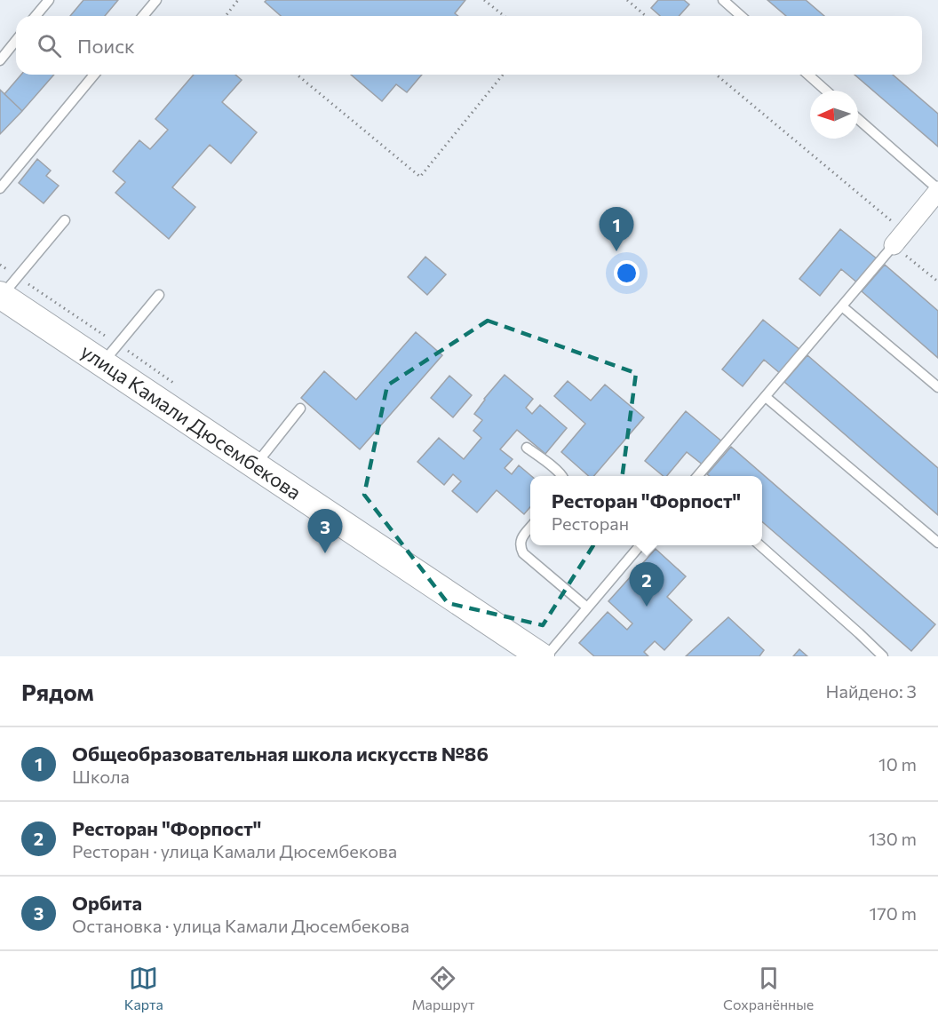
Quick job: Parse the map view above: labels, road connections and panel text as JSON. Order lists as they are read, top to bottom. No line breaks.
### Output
{"streets":{"main road":["улица Камали Дюсембекова"]},"north":"left","page":{"search":"Поиск","pins":["1","3","2"],"popup":["Ресторан \"Форпост\"","Ресторан"],"heading":["Рядом","Найдено: 3"],"list":[{"mark":"1","name":"Общеобразовательная школа искусств №86","note":"Школа","value":"10 m"},{"mark":"2","name":"Ресторан \"Форпост\"","note":"Ресторан · улица Камали Дюсембекова","value":"130 m"},{"mark":"3","name":"Орбита","note":"Остановка · улица Камали Дюсембекова","value":"170 m"}],"nav":["Карта","Маршрут","Сохранённые"]}}
